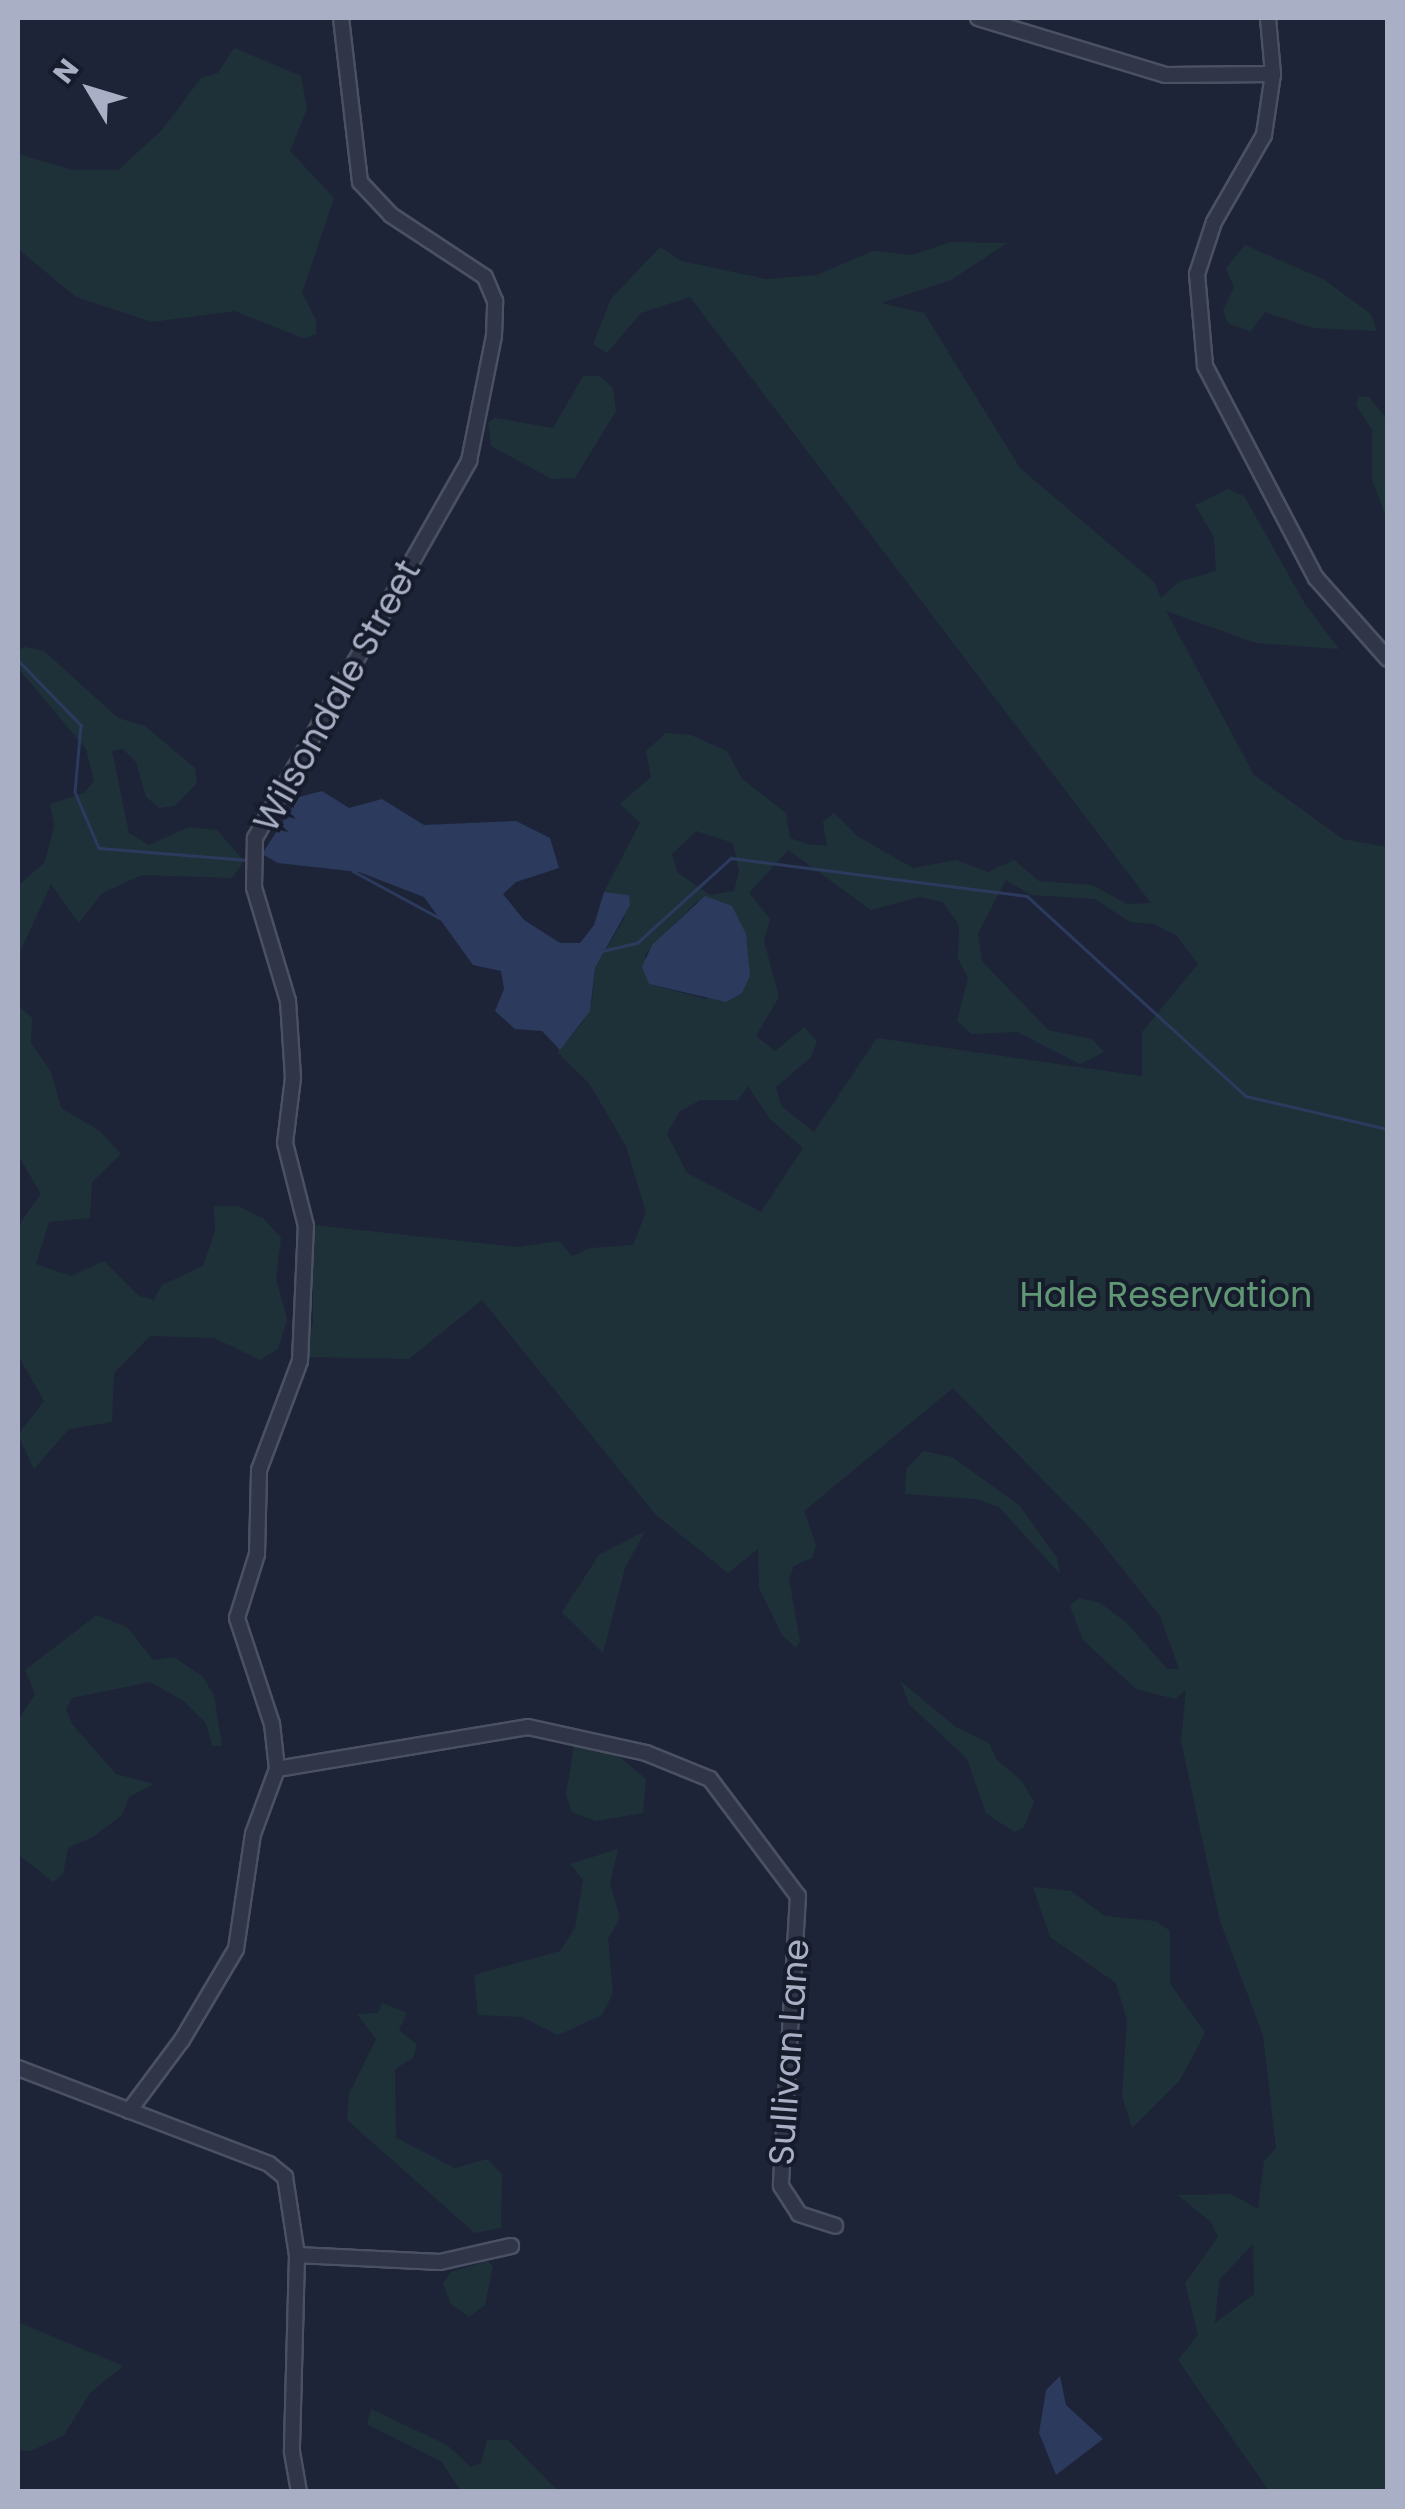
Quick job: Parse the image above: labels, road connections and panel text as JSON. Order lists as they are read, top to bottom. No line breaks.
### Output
{"streets":{"street":["Wilsondale Street","Sullivan Lane"]},"crossings":[["Wilsondale Street","Sullivan Lane"]],"parks":["Hale Reservation"],"north":"top left"}
